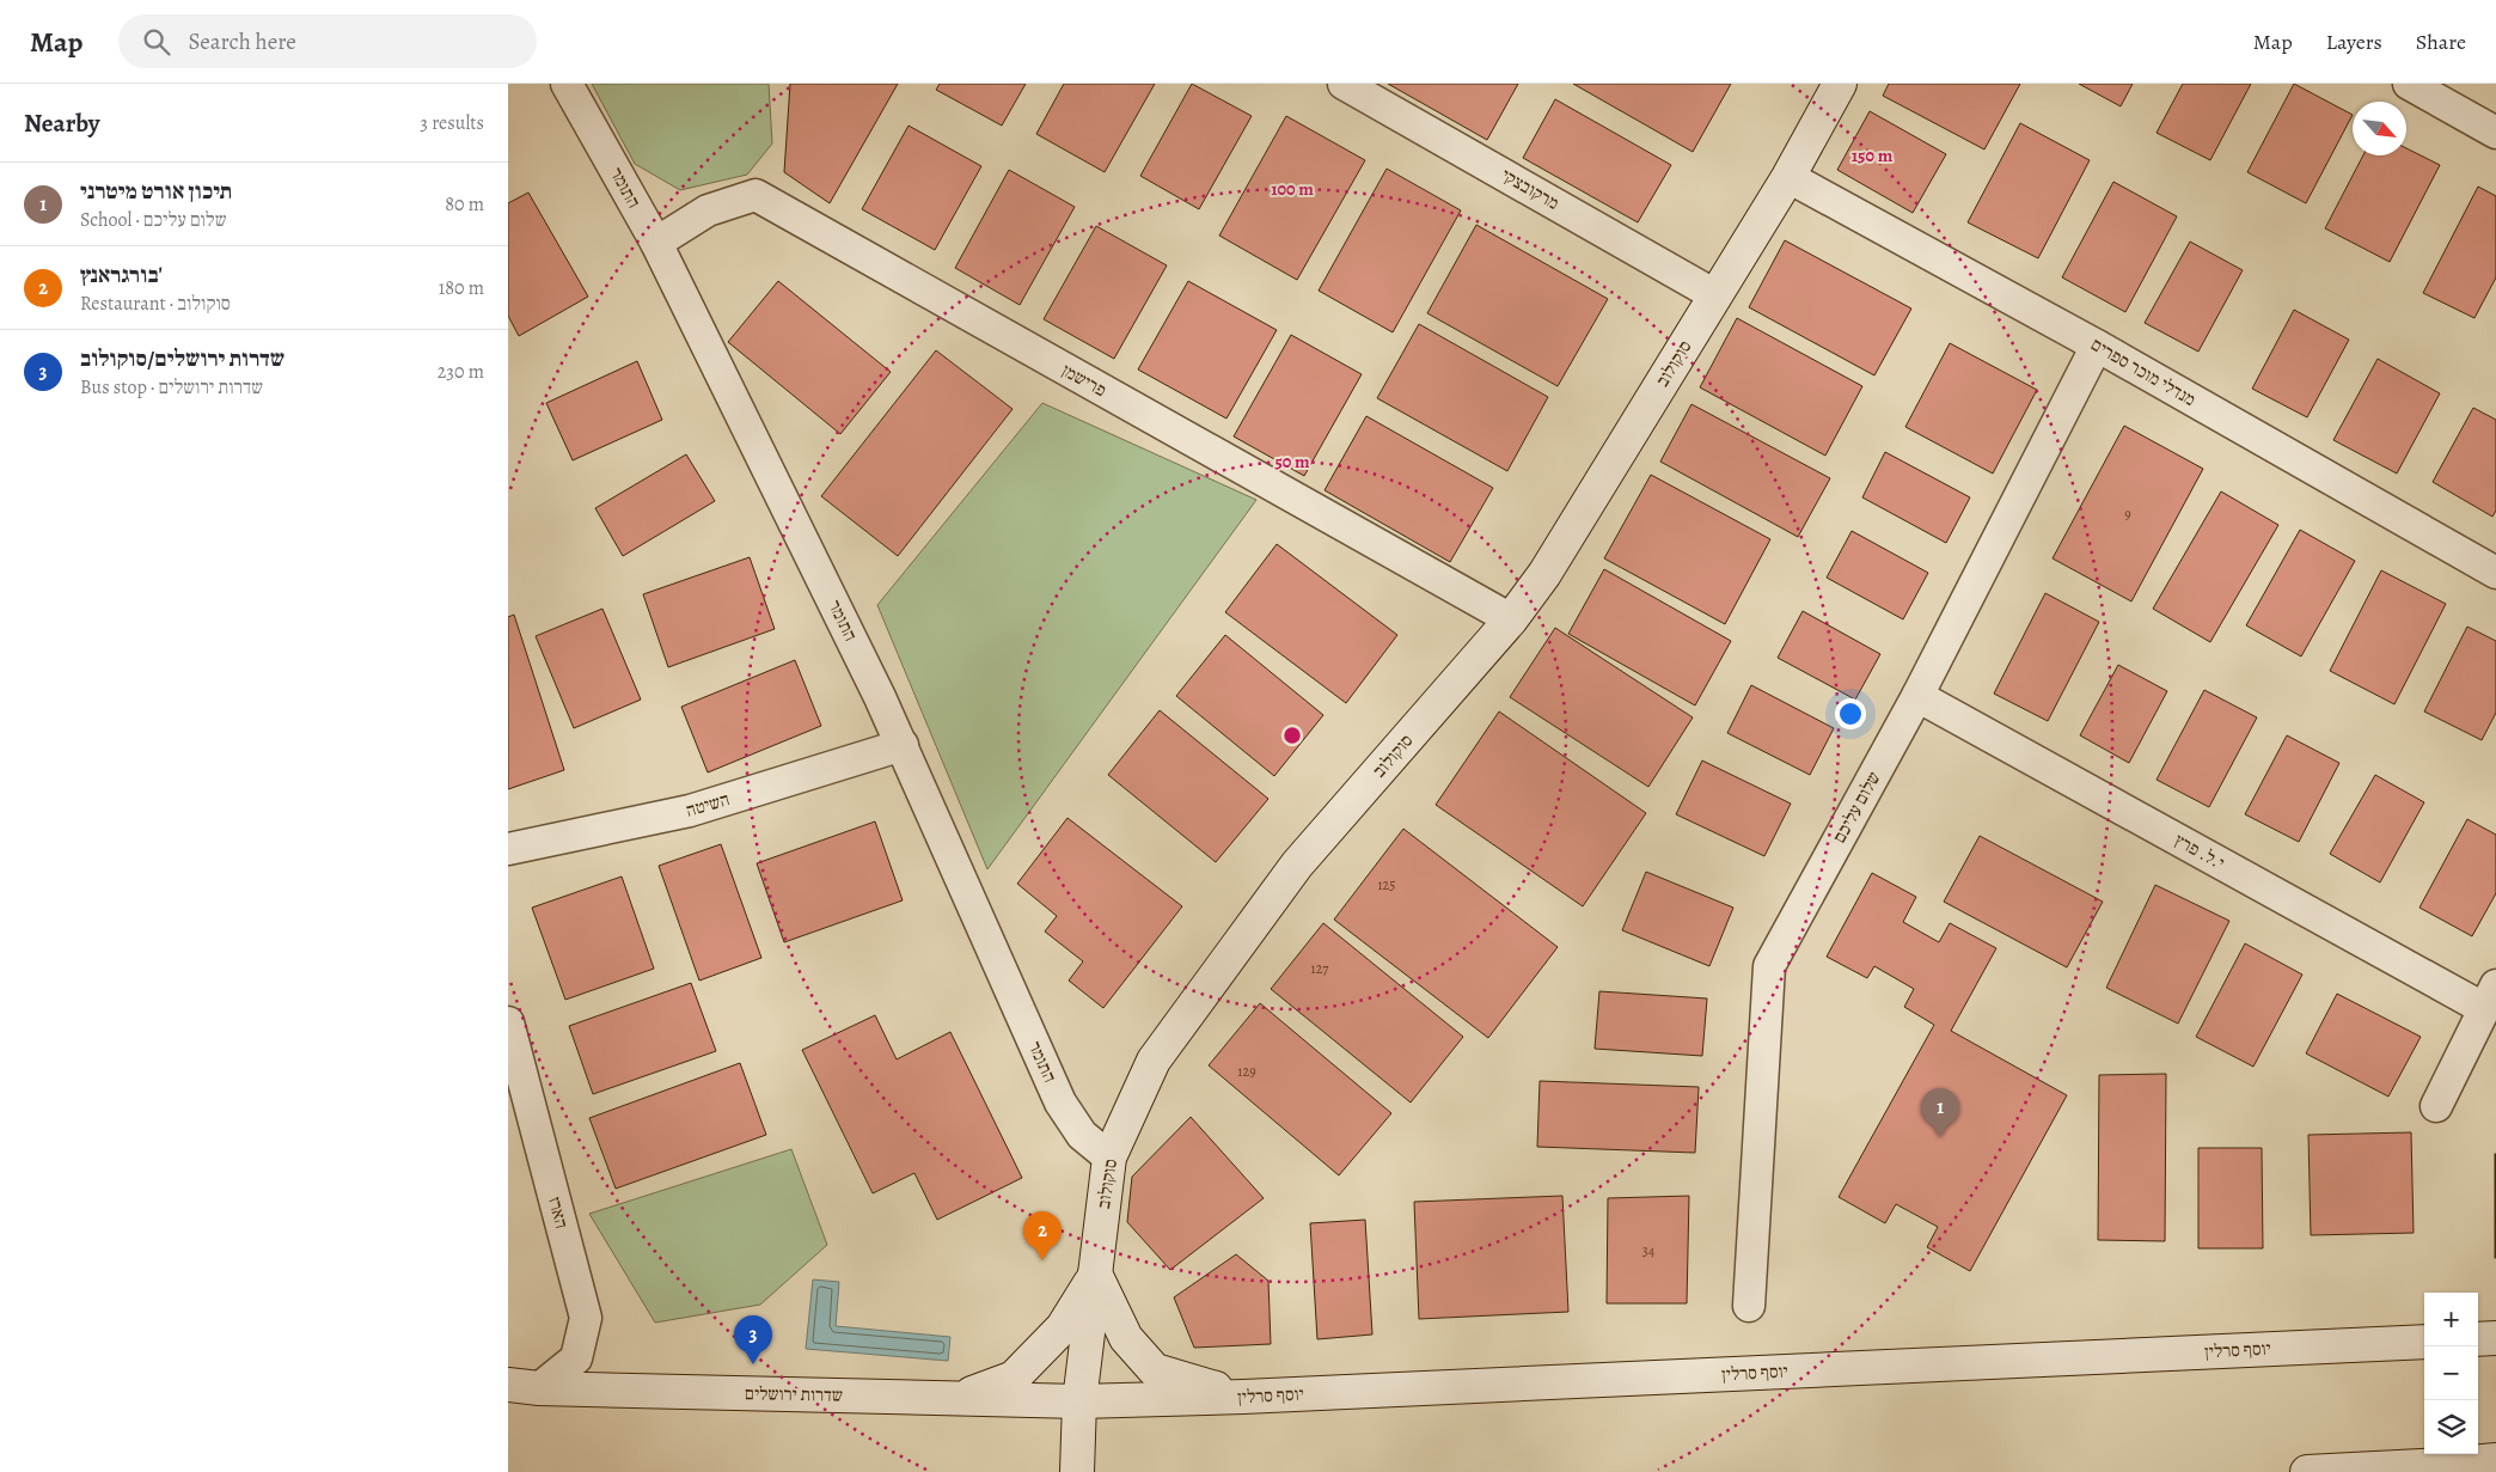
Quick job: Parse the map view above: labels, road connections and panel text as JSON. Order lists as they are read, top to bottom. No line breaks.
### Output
{"streets":{"main road":["סוקולוב","יוסף סרלין","שדרות ירושלים"],"street":["התומר","מרקובצקי","מנדלי מוכר ספרים","פרישמן","השיטה","שלום עליכם","י.ל. פרץ","הארז"]},"crossings":[["התומר","סוקולוב"],["התומר","פרישמן"],["התומר","השיטה"],["מרקובצקי","סוקולוב"],["סוקולוב","מנדלי מוכר ספרים"],["סוקולוב","פרישמן"],["סוקולוב","יוסף סרלין"],["סוקולוב","שדרות ירושלים"],["מנדלי מוכר ספרים","שלום עליכם"],["שלום עליכם","י.ל. פרץ"],["הארז","שדרות ירושלים"],["יוסף סרלין","שדרות ירושלים"]],"house_numbers":["9","125","127","129","34"],"north":"bottom right","page":{"header":"Map","search":"Search here","nav":["Map","Layers","Share"],"heading":["Nearby","3 results"],"list":[{"mark":"1","name":"תיכון אורט מיטרני","note":"School · שלום עליכם","value":"80 m"},{"mark":"2","name":"בורגראנץ'","note":"Restaurant · סוקולוב","value":"180 m"},{"mark":"3","name":"שדרות ירושלים/סוקולוב","note":"Bus stop · שדרות ירושלים","value":"230 m"}],"pins":["1","2","3"],"map_buttons":["+","−"]},"rings":["150 m","100 m","50 m"]}
